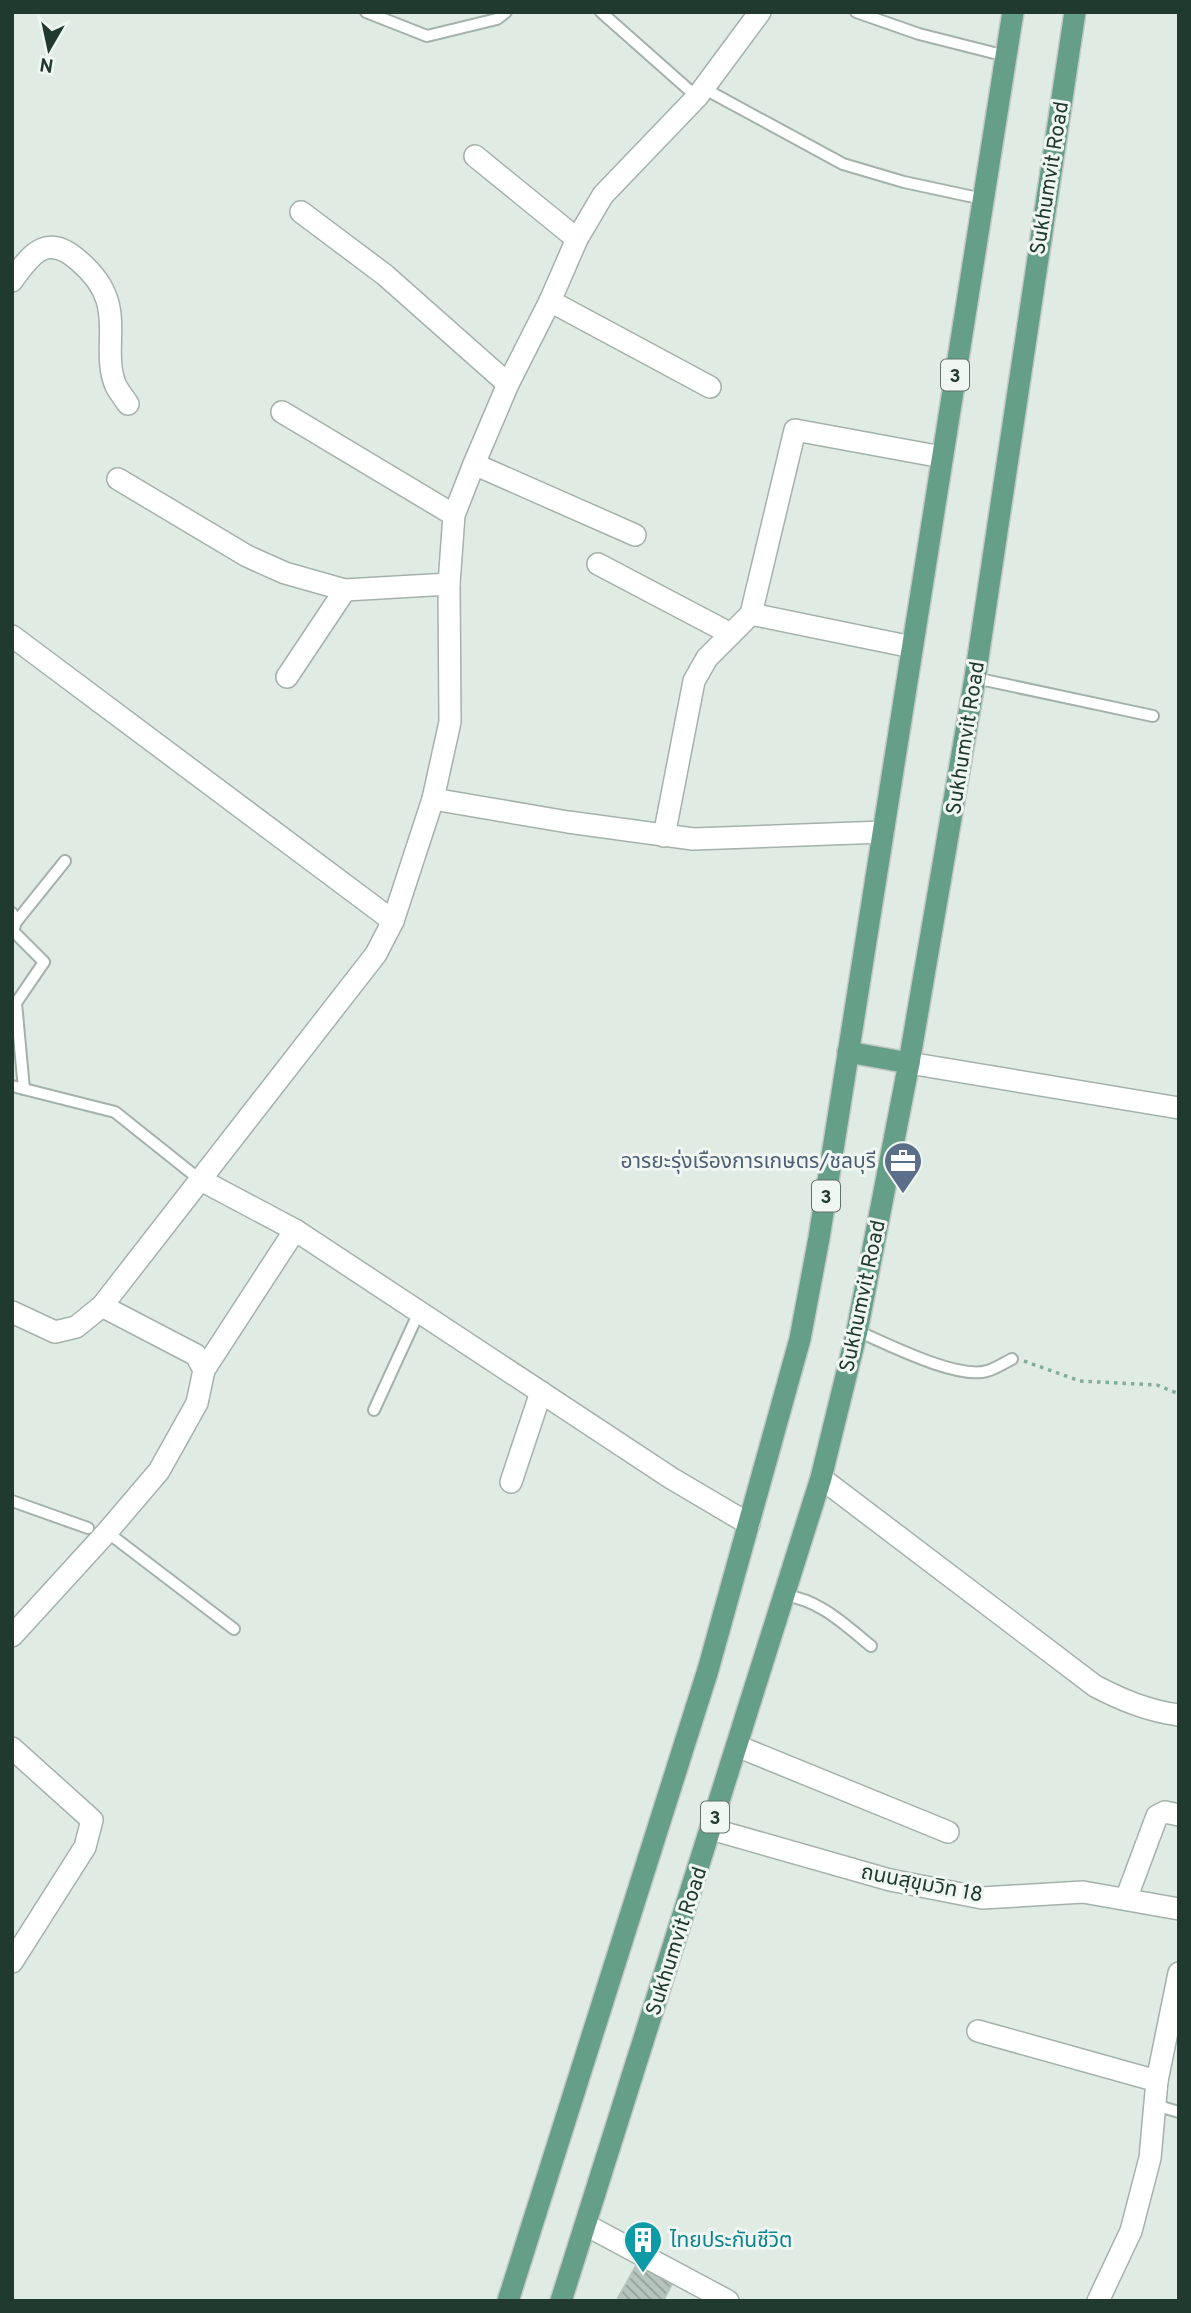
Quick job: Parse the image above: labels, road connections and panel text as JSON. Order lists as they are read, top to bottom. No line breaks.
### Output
{"streets":{"main road":["Sukhumvit Road","3"],"street":["ถนนสุขุมวิท 18"]},"crossings":[["Sukhumvit Road","ถนนสุขุมวิท 18"]],"places":{"office":["อารยะรุ่งเรืองการเกษตร/ชลบุรี"],"building":["ไทยประกันชีวิต"]},"north":"bottom"}
